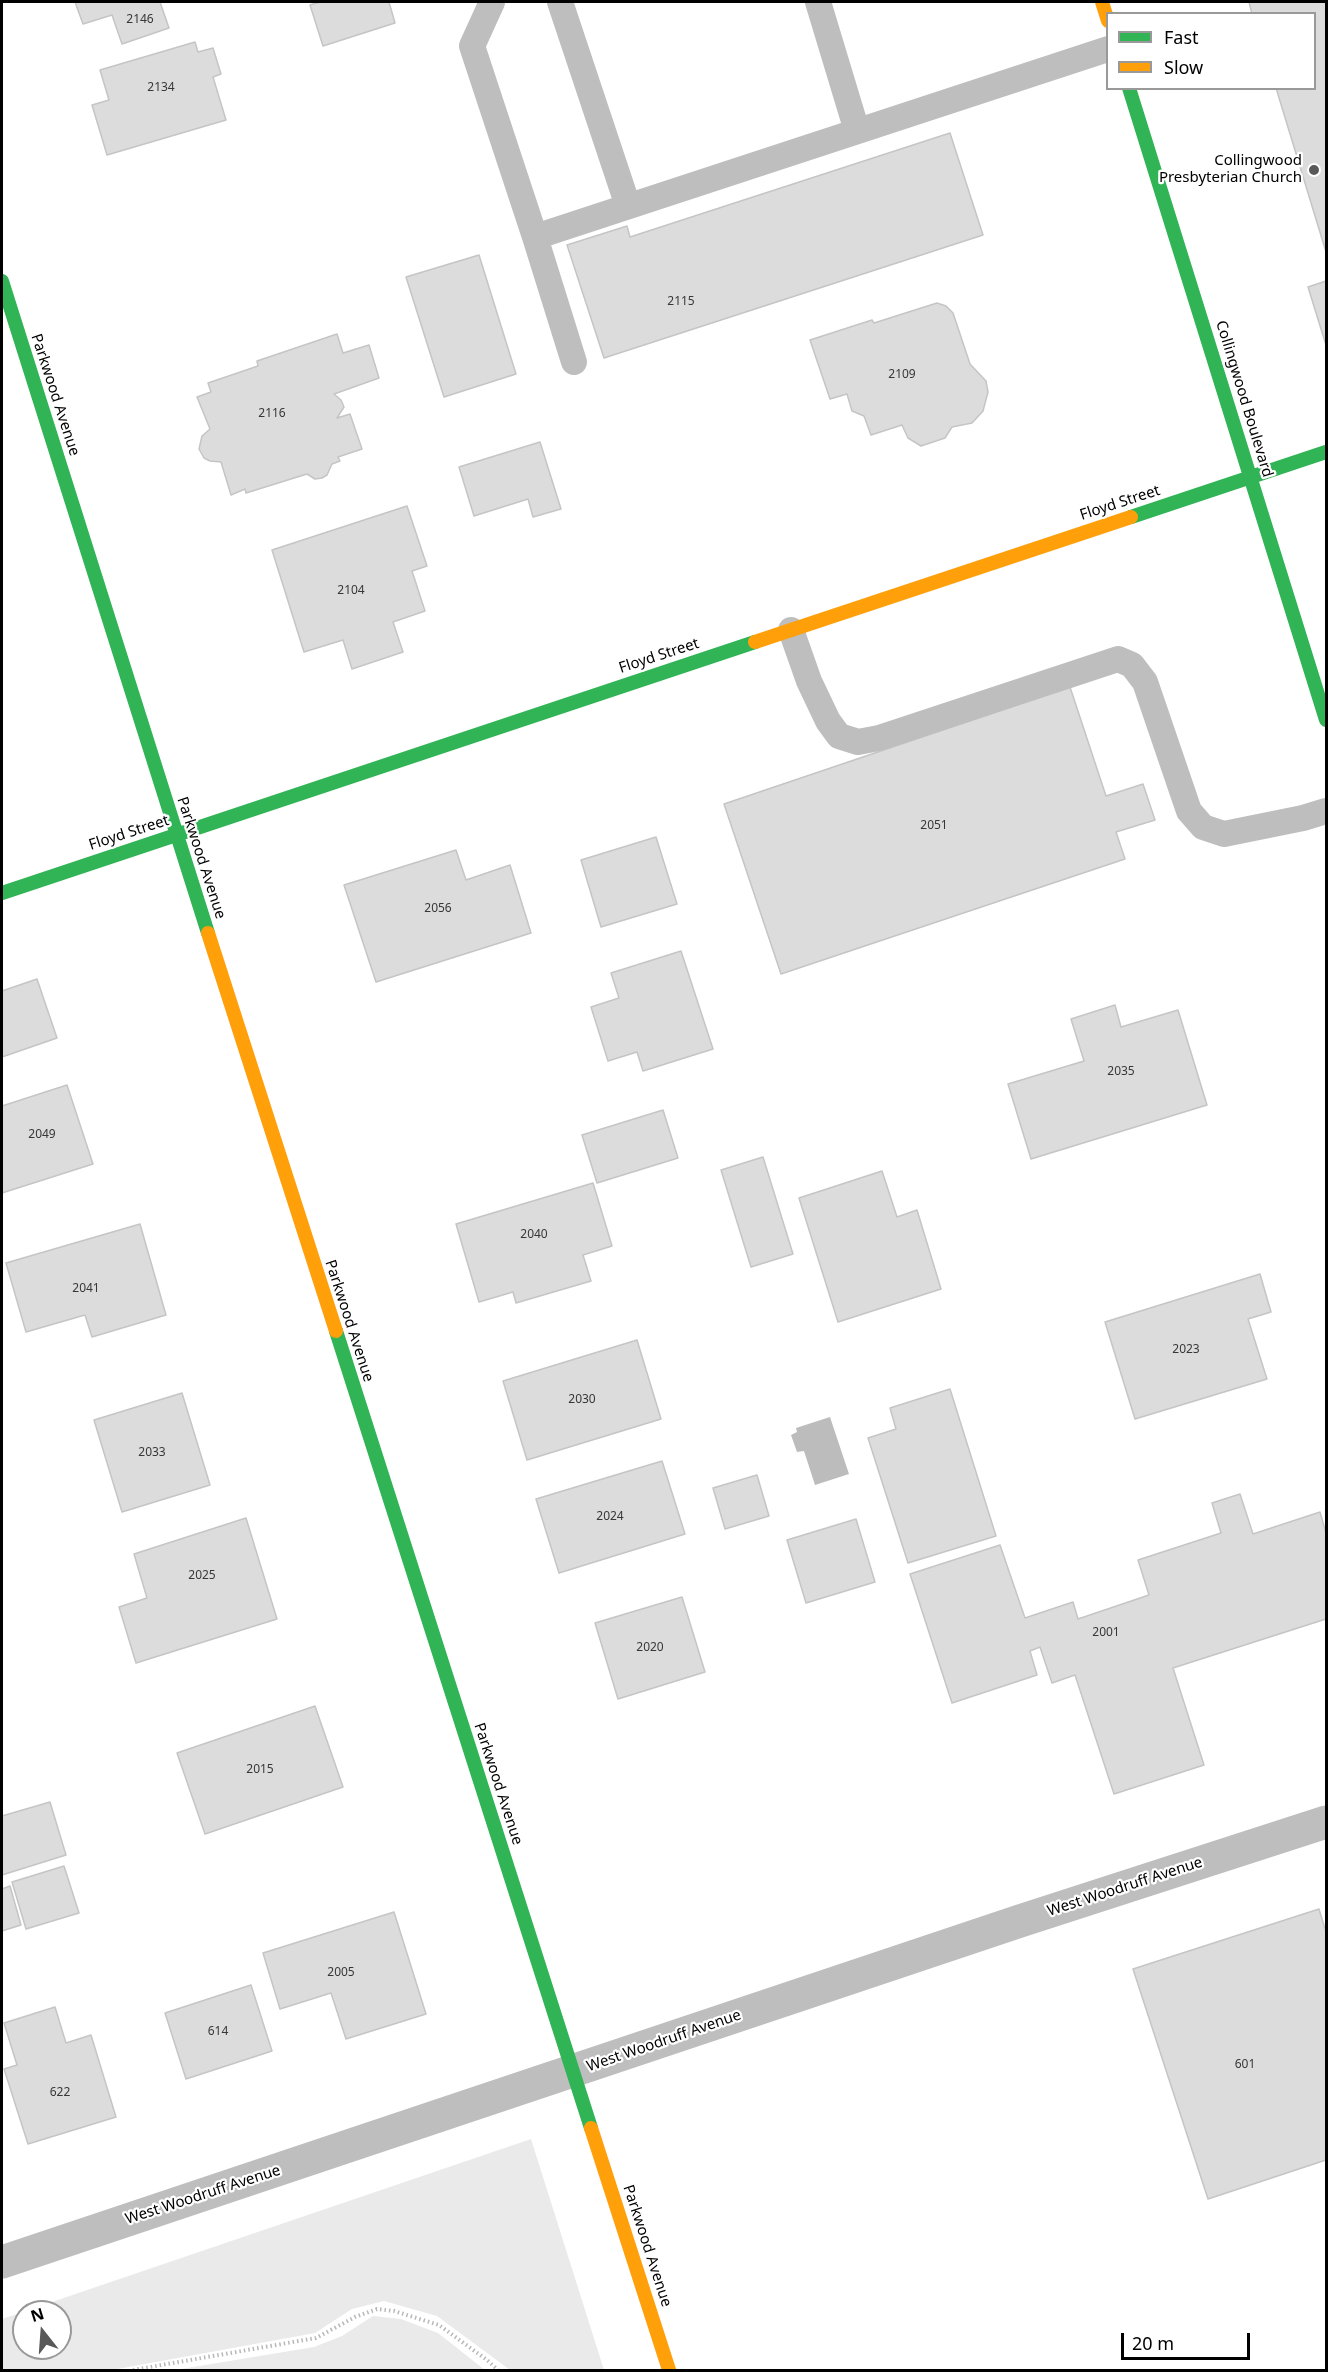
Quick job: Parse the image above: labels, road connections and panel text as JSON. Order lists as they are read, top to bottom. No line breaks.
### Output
{"streets":{"street":["Parkwood Avenue","Collingwood Boulevard","Floyd Street","West Woodruff Avenue"]},"crossings":[["Parkwood Avenue","Floyd Street"],["Parkwood Avenue","West Woodruff Avenue"],["Collingwood Boulevard","Floyd Street"]],"places":["Collingwood Presbyterian Church"],"house_numbers":["2146","2134","2115","2109","2116","2104","2051","2056","2035","2049","2040","2041","2023","2030","2033","2024","2025","2001","2020","2015","2005","614","601","622"],"legend":["Fast","Slow"],"scale_bar":"20 m","north":"top"}
